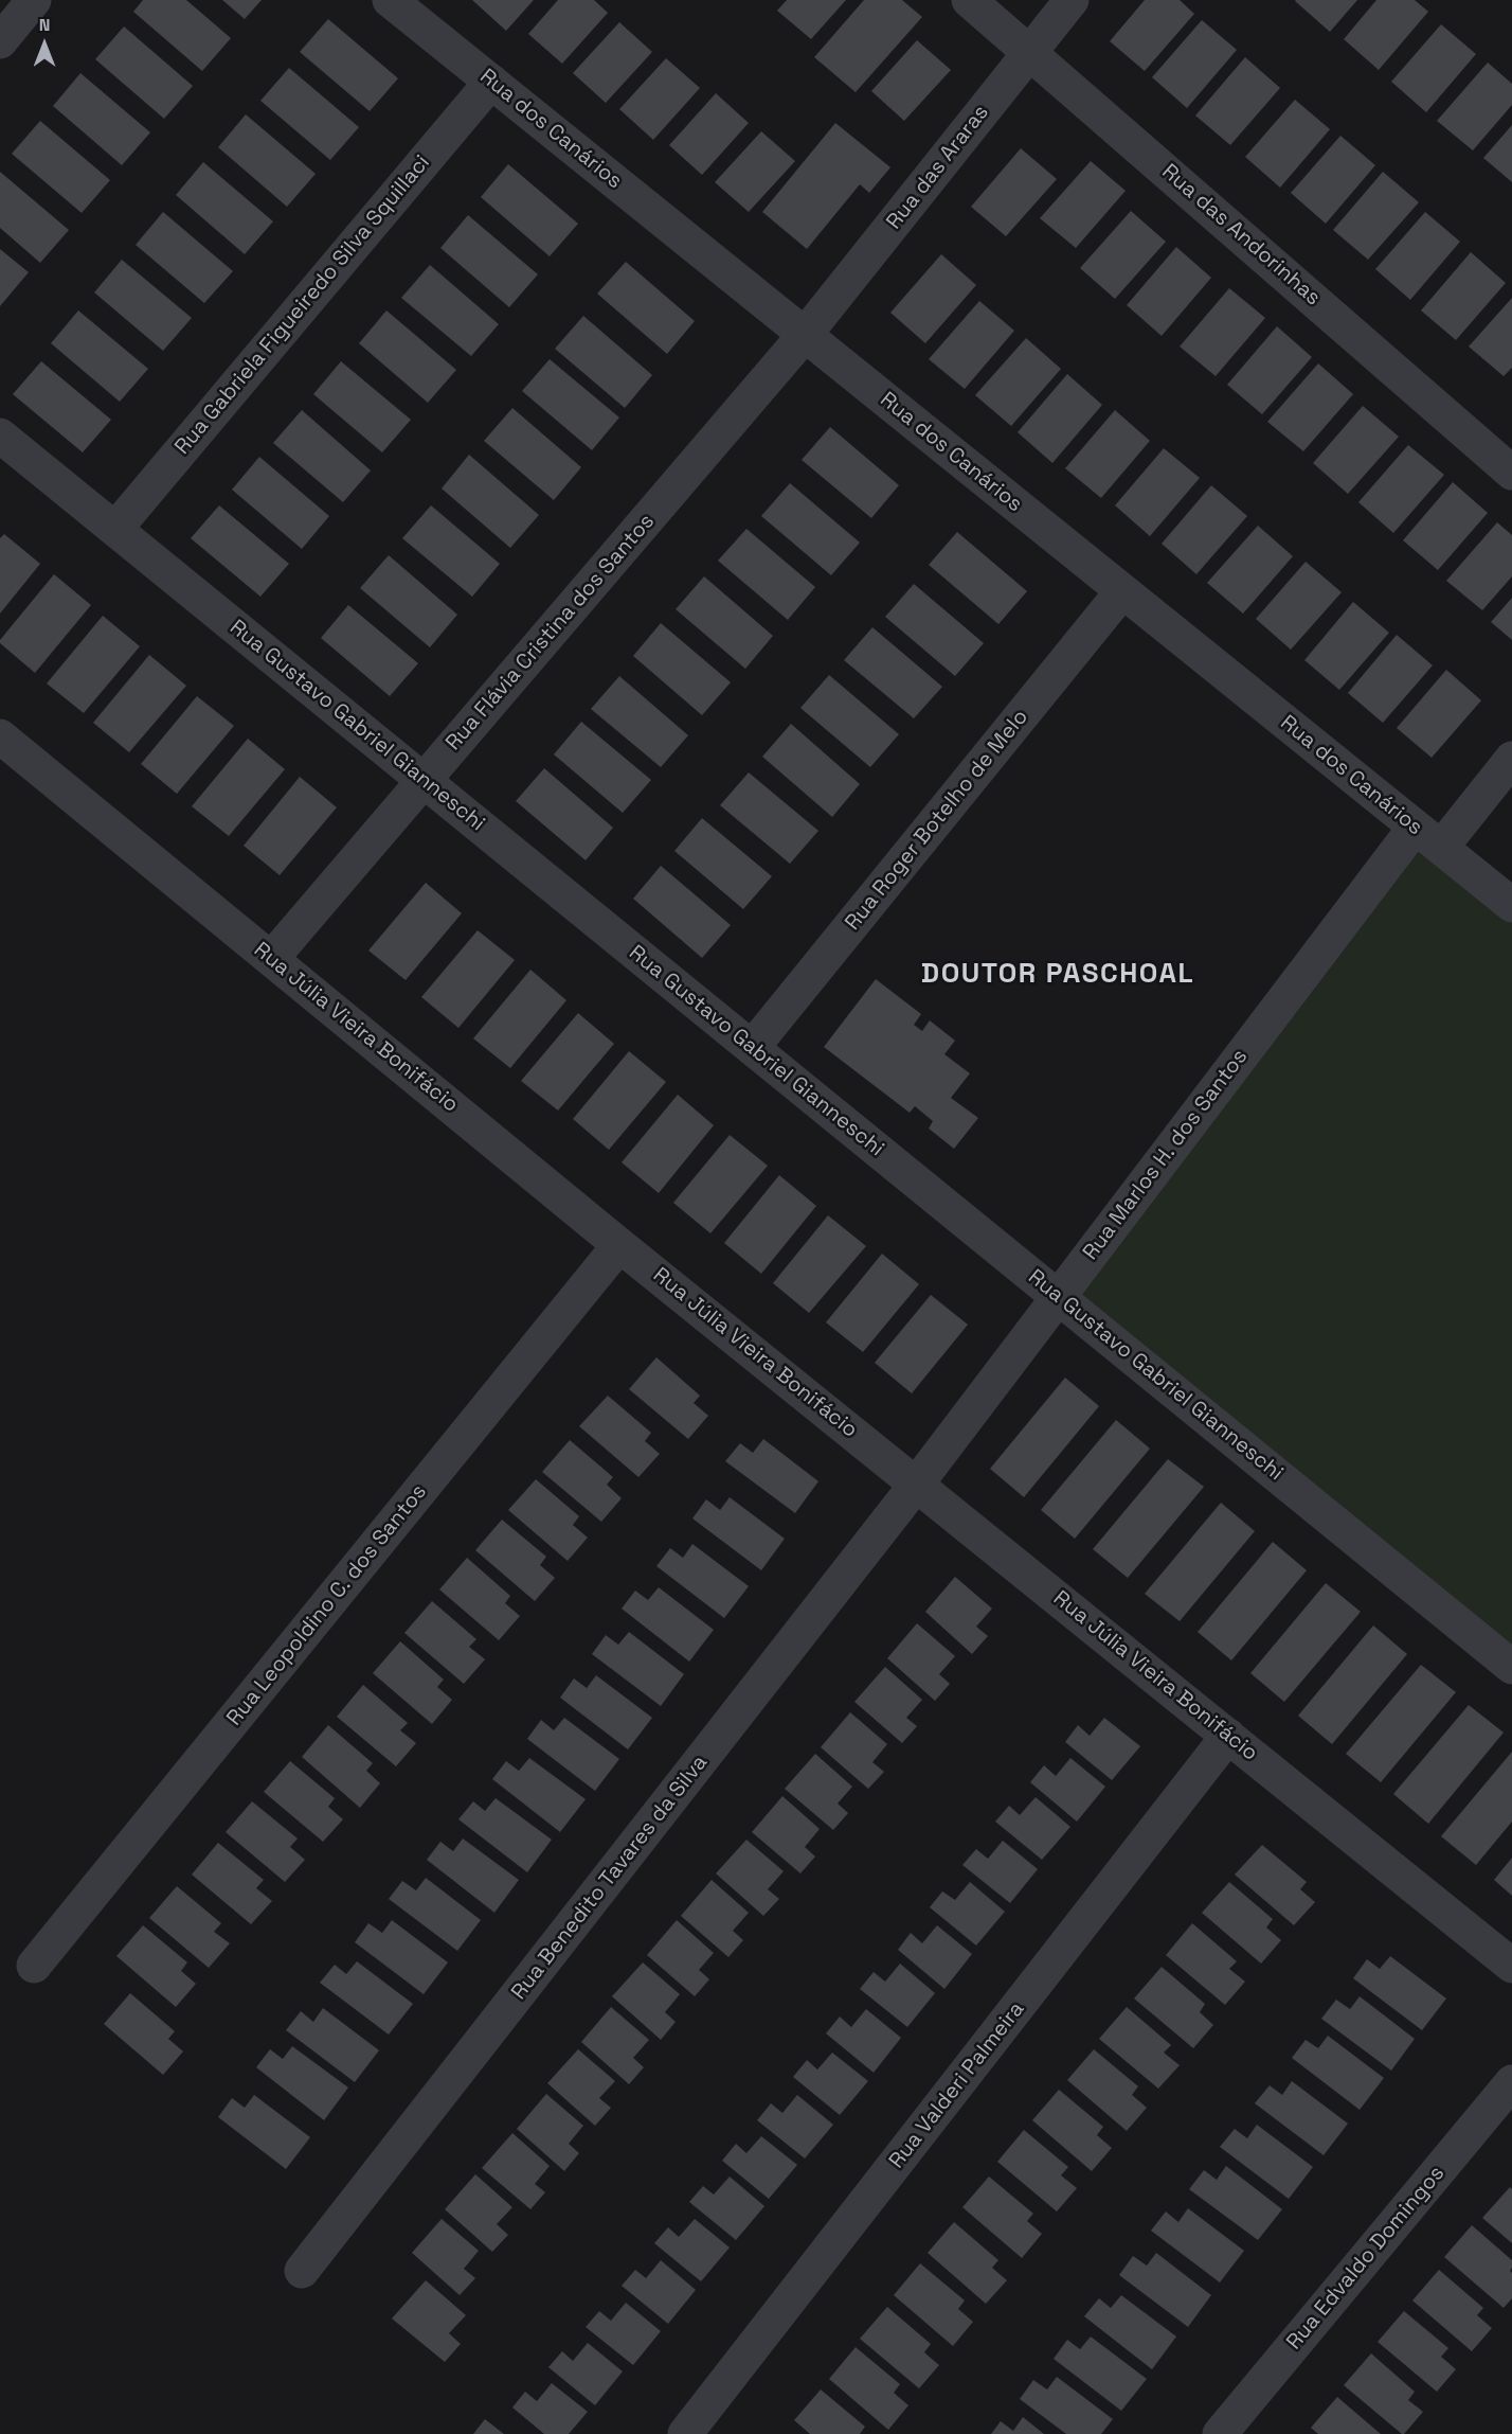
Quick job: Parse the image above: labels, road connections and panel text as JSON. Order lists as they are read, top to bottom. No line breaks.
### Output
{"streets":{"street":["Rua dos Canários","Rua das Araras","Rua das Andorinhas","Rua Gabriela Figueiredo Silva Squillaci","Rua Flávia Cristina dos Santos","Rua Gustavo Gabriel Gianneschi","Rua Roger Botelho de Melo","Rua Júlia Vieira Bonifácio","Rua Marlos H. dos Santos","Rua Leopoldino C. dos Santos","Rua Benedito Tavares da Silva","Rua Valderi Palmeira","Rua Edvaldo Domingos"]},"crossings":[["Rua dos Canários","Rua das Araras"],["Rua dos Canários","Rua Gabriela Figueiredo Silva Squillaci"],["Rua dos Canários","Rua Flávia Cristina dos Santos"],["Rua dos Canários","Rua Roger Botelho de Melo"],["Rua dos Canários","Rua Marlos H. dos Santos"],["Rua das Araras","Rua das Andorinhas"],["Rua das Araras","Rua Flávia Cristina dos Santos"],["Rua Gabriela Figueiredo Silva Squillaci","Rua Gustavo Gabriel Gianneschi"],["Rua Flávia Cristina dos Santos","Rua Gustavo Gabriel Gianneschi"],["Rua Flávia Cristina dos Santos","Rua Júlia Vieira Bonifácio"],["Rua Gustavo Gabriel Gianneschi","Rua Roger Botelho de Melo"],["Rua Gustavo Gabriel Gianneschi","Rua Marlos H. dos Santos"],["Rua Júlia Vieira Bonifácio","Rua Marlos H. dos Santos"],["Rua Júlia Vieira Bonifácio","Rua Leopoldino C. dos Santos"],["Rua Júlia Vieira Bonifácio","Rua Benedito Tavares da Silva"],["Rua Júlia Vieira Bonifácio","Rua Valderi Palmeira"],["Rua Marlos H. dos Santos","Rua Benedito Tavares da Silva"]],"districts":["DOUTOR PASCHOAL"],"north":"top"}
